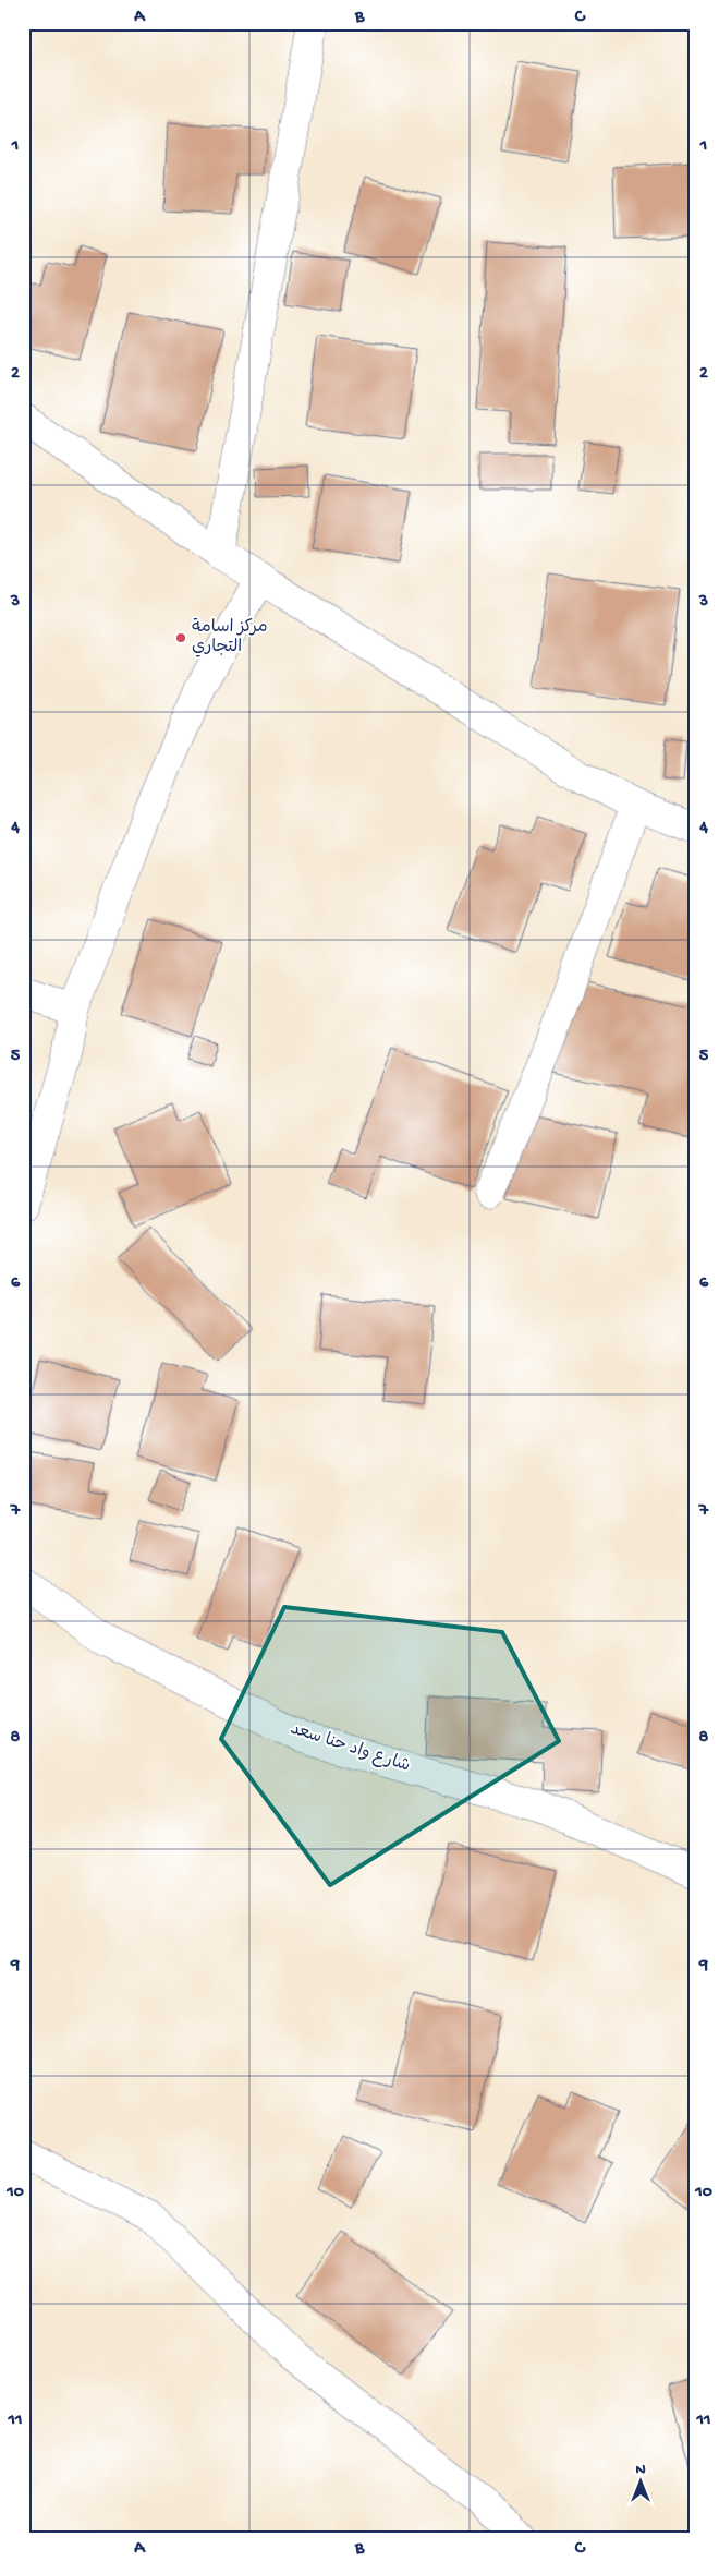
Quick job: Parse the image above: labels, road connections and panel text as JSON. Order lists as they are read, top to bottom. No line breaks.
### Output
{"streets":{"street":["شارع واد حنا سعد"]},"places":["مركز اسامة التجاري"],"north":"top","grid":{"columns":["A","B","C"],"rows":["1","2","3","4","5","6","7","8","9","10","11"]}}
